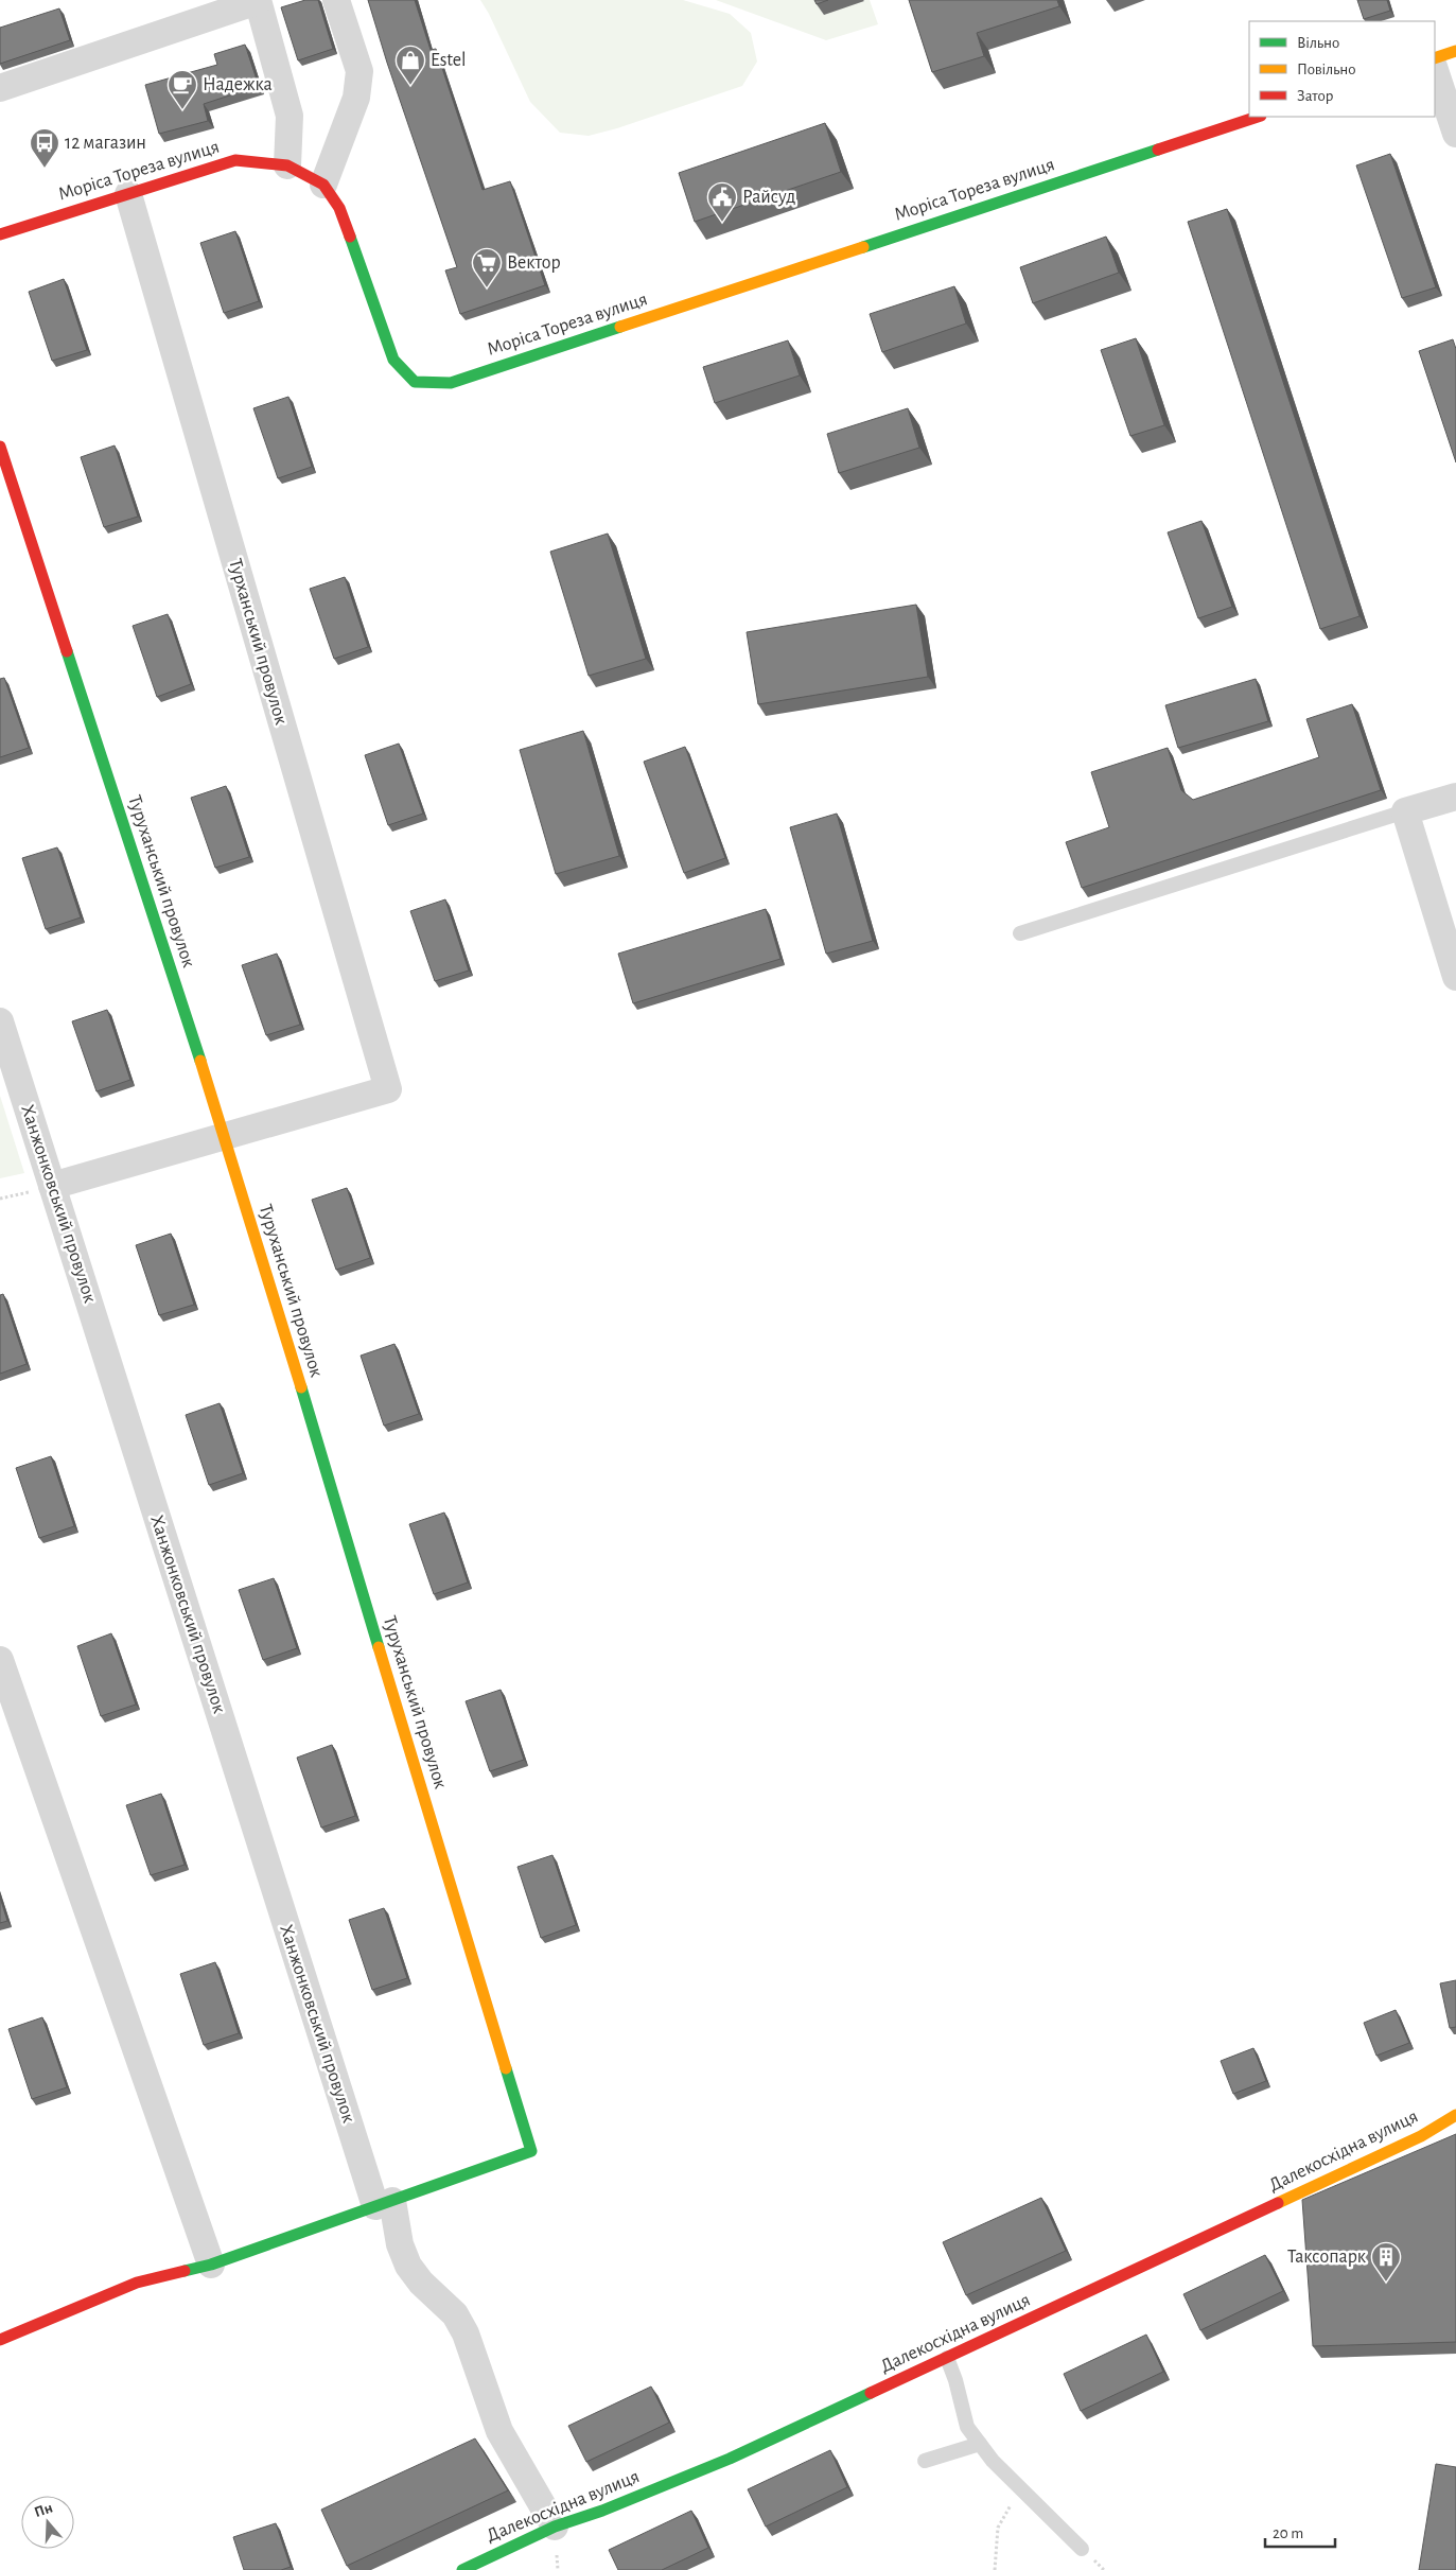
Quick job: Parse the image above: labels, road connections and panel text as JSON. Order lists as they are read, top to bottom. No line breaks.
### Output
{"streets":{"street":["Моріса Тореза вулиця","Турханський провулок","Туруханський провулок","Ханжонковський провулок","Далекосхідна вулиця"]},"crossings":[["Моріса Тореза вулиця","Турханський провулок"],["Турханський провулок","Туруханський провулок"],["Туруханський провулок","Ханжонковський провулок"],["Ханжонковський провулок","Далекосхідна вулиця"]],"places":{"shop":["Estel"],"cafe":["Надежка"],"bus stop":["12 магазин"],"public building":["Райсуд"],"supermarket":["Вектор"],"building":["Таксопарк"]},"legend":["Вільно","Повільно","Затор"],"scale_bar":"20 m","north":"top"}
